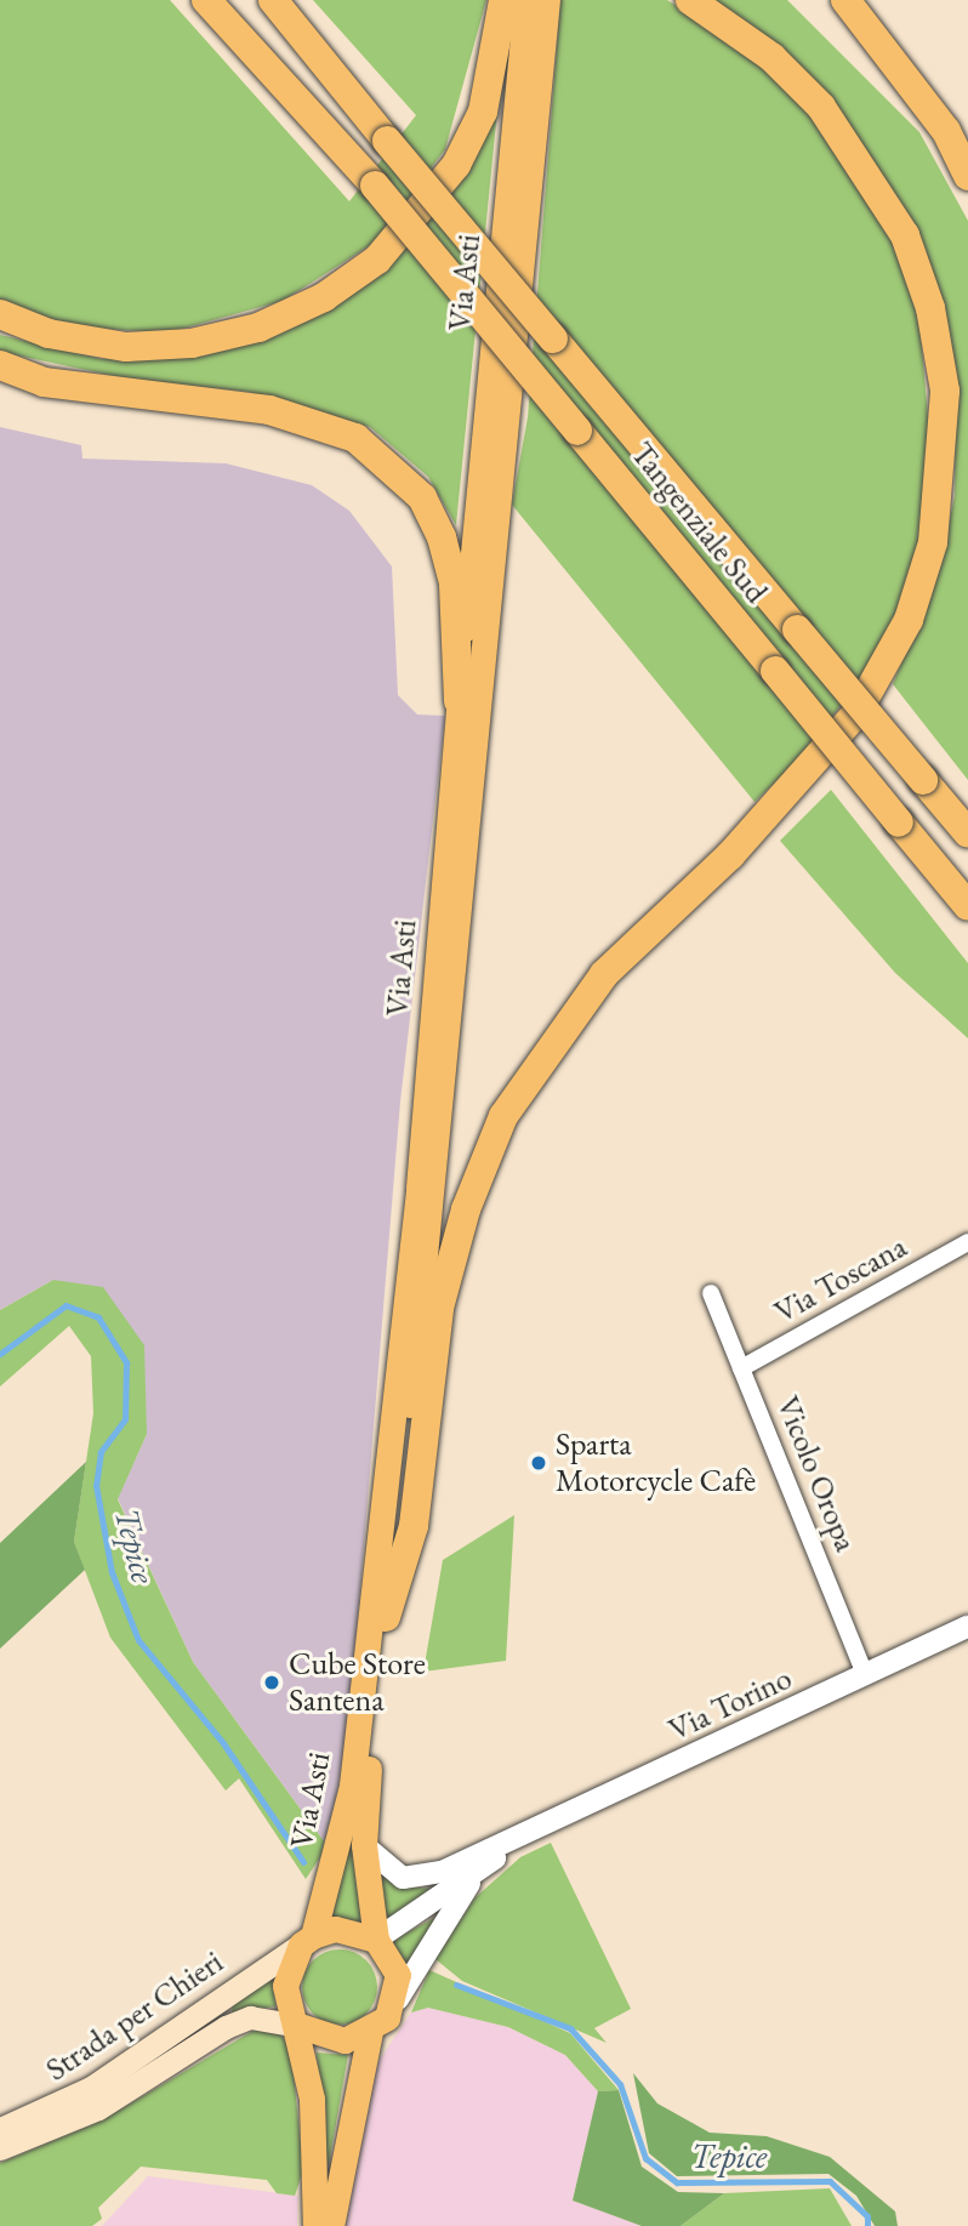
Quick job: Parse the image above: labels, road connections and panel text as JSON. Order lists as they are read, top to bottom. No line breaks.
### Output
{"streets":{"highway":["Tangenziale Sud"],"main road":["Via Asti","Strada per Chieri"],"street":["Via Toscana","Vicolo Oropa","Via Torino"]},"crossings":[["Via Asti","Via Torino"],["Via Asti","Strada per Chieri"],["Via Toscana","Vicolo Oropa"],["Vicolo Oropa","Via Torino"],["Via Torino","Strada per Chieri"]],"water":["Tepice"],"places":["Sparta Motorcycle Cafè","Cube Store Santena"]}
